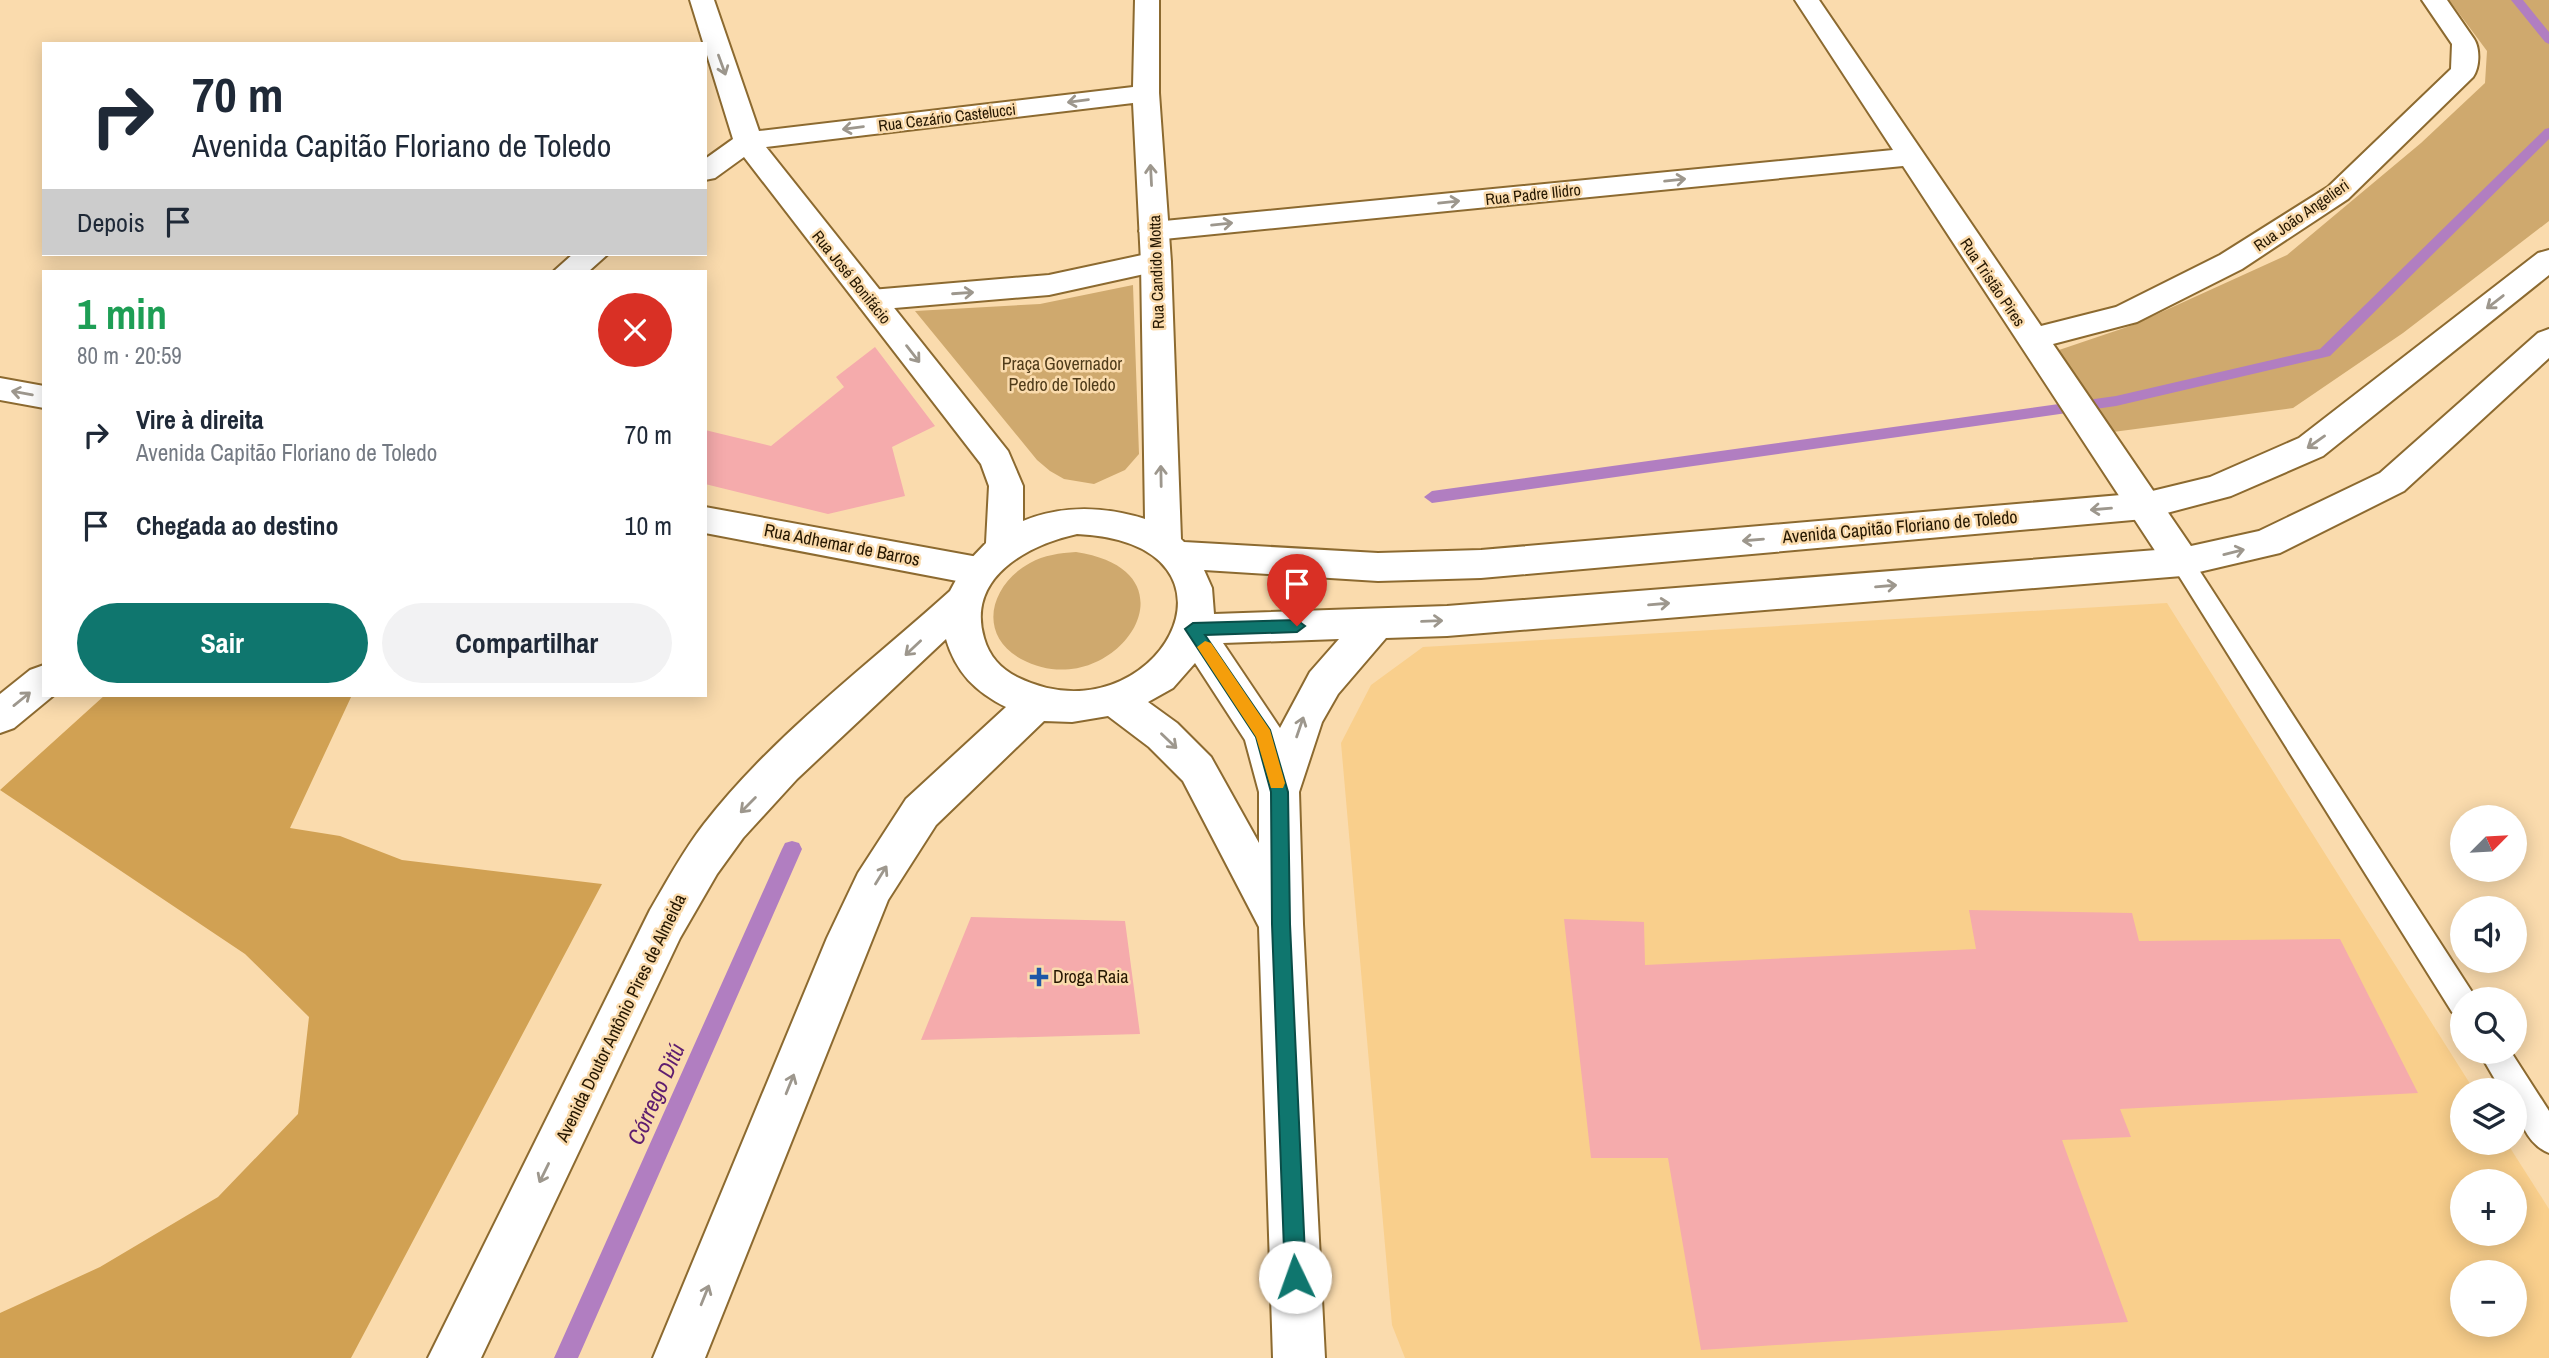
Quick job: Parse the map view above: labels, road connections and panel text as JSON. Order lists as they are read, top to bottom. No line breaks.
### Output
{"streets":{"street":["Rua Cezário Castelucci","Rua Padre Ilidro","Rua João Angelieri","Rua Candido Motta","Rua José Bonifácio","Rua Tristão Pires","Avenida Capitão Floriano de Toledo","Rua Adhemar de Barros","Avenida Doutor Antônio Pires de Almeida"]},"crossings":[["Rua Cezário Castelucci","Rua Candido Motta"],["Rua Cezário Castelucci","Rua José Bonifácio"],["Rua Padre Ilidro","Rua Candido Motta"],["Rua Padre Ilidro","Rua Tristão Pires"],["Rua João Angelieri","Rua Tristão Pires"],["Rua Candido Motta","Rua José Bonifácio"],["Rua Candido Motta","Avenida Capitão Floriano de Toledo"],["Rua Candido Motta","Rua Adhemar de Barros"],["Rua Candido Motta","Avenida Doutor Antônio Pires de Almeida"],["Rua José Bonifácio","Avenida Capitão Floriano de Toledo"],["Rua José Bonifácio","Rua Adhemar de Barros"],["Rua José Bonifácio","Avenida Doutor Antônio Pires de Almeida"],["Rua Tristão Pires","Avenida Capitão Floriano de Toledo"],["Avenida Capitão Floriano de Toledo","Rua Adhemar de Barros"],["Avenida Capitão Floriano de Toledo","Avenida Doutor Antônio Pires de Almeida"],["Rua Adhemar de Barros","Avenida Doutor Antônio Pires de Almeida"]],"one_way":["Rua Padre Ilidro","Rua Candido Motta","Rua José Bonifácio"],"water":["Córrego Ditú"],"parks":["Praça Governador Pedro de Toledo"],"places":{"health":["Droga Raia"]},"north":"top right","page":{"turn":["70 m","Avenida Capitão Floriano de Toledo"],"then":"Depois","heading":["1 min","80 m · 20:59"],"list":[{"name":"Vire à direita","note":"Avenida Capitão Floriano de Toledo","value":"70 m"},{"name":"Chegada ao destino","value":"10 m"}],"buttons":["Sair","Compartilhar"],"map_buttons":["+","−"]}}
